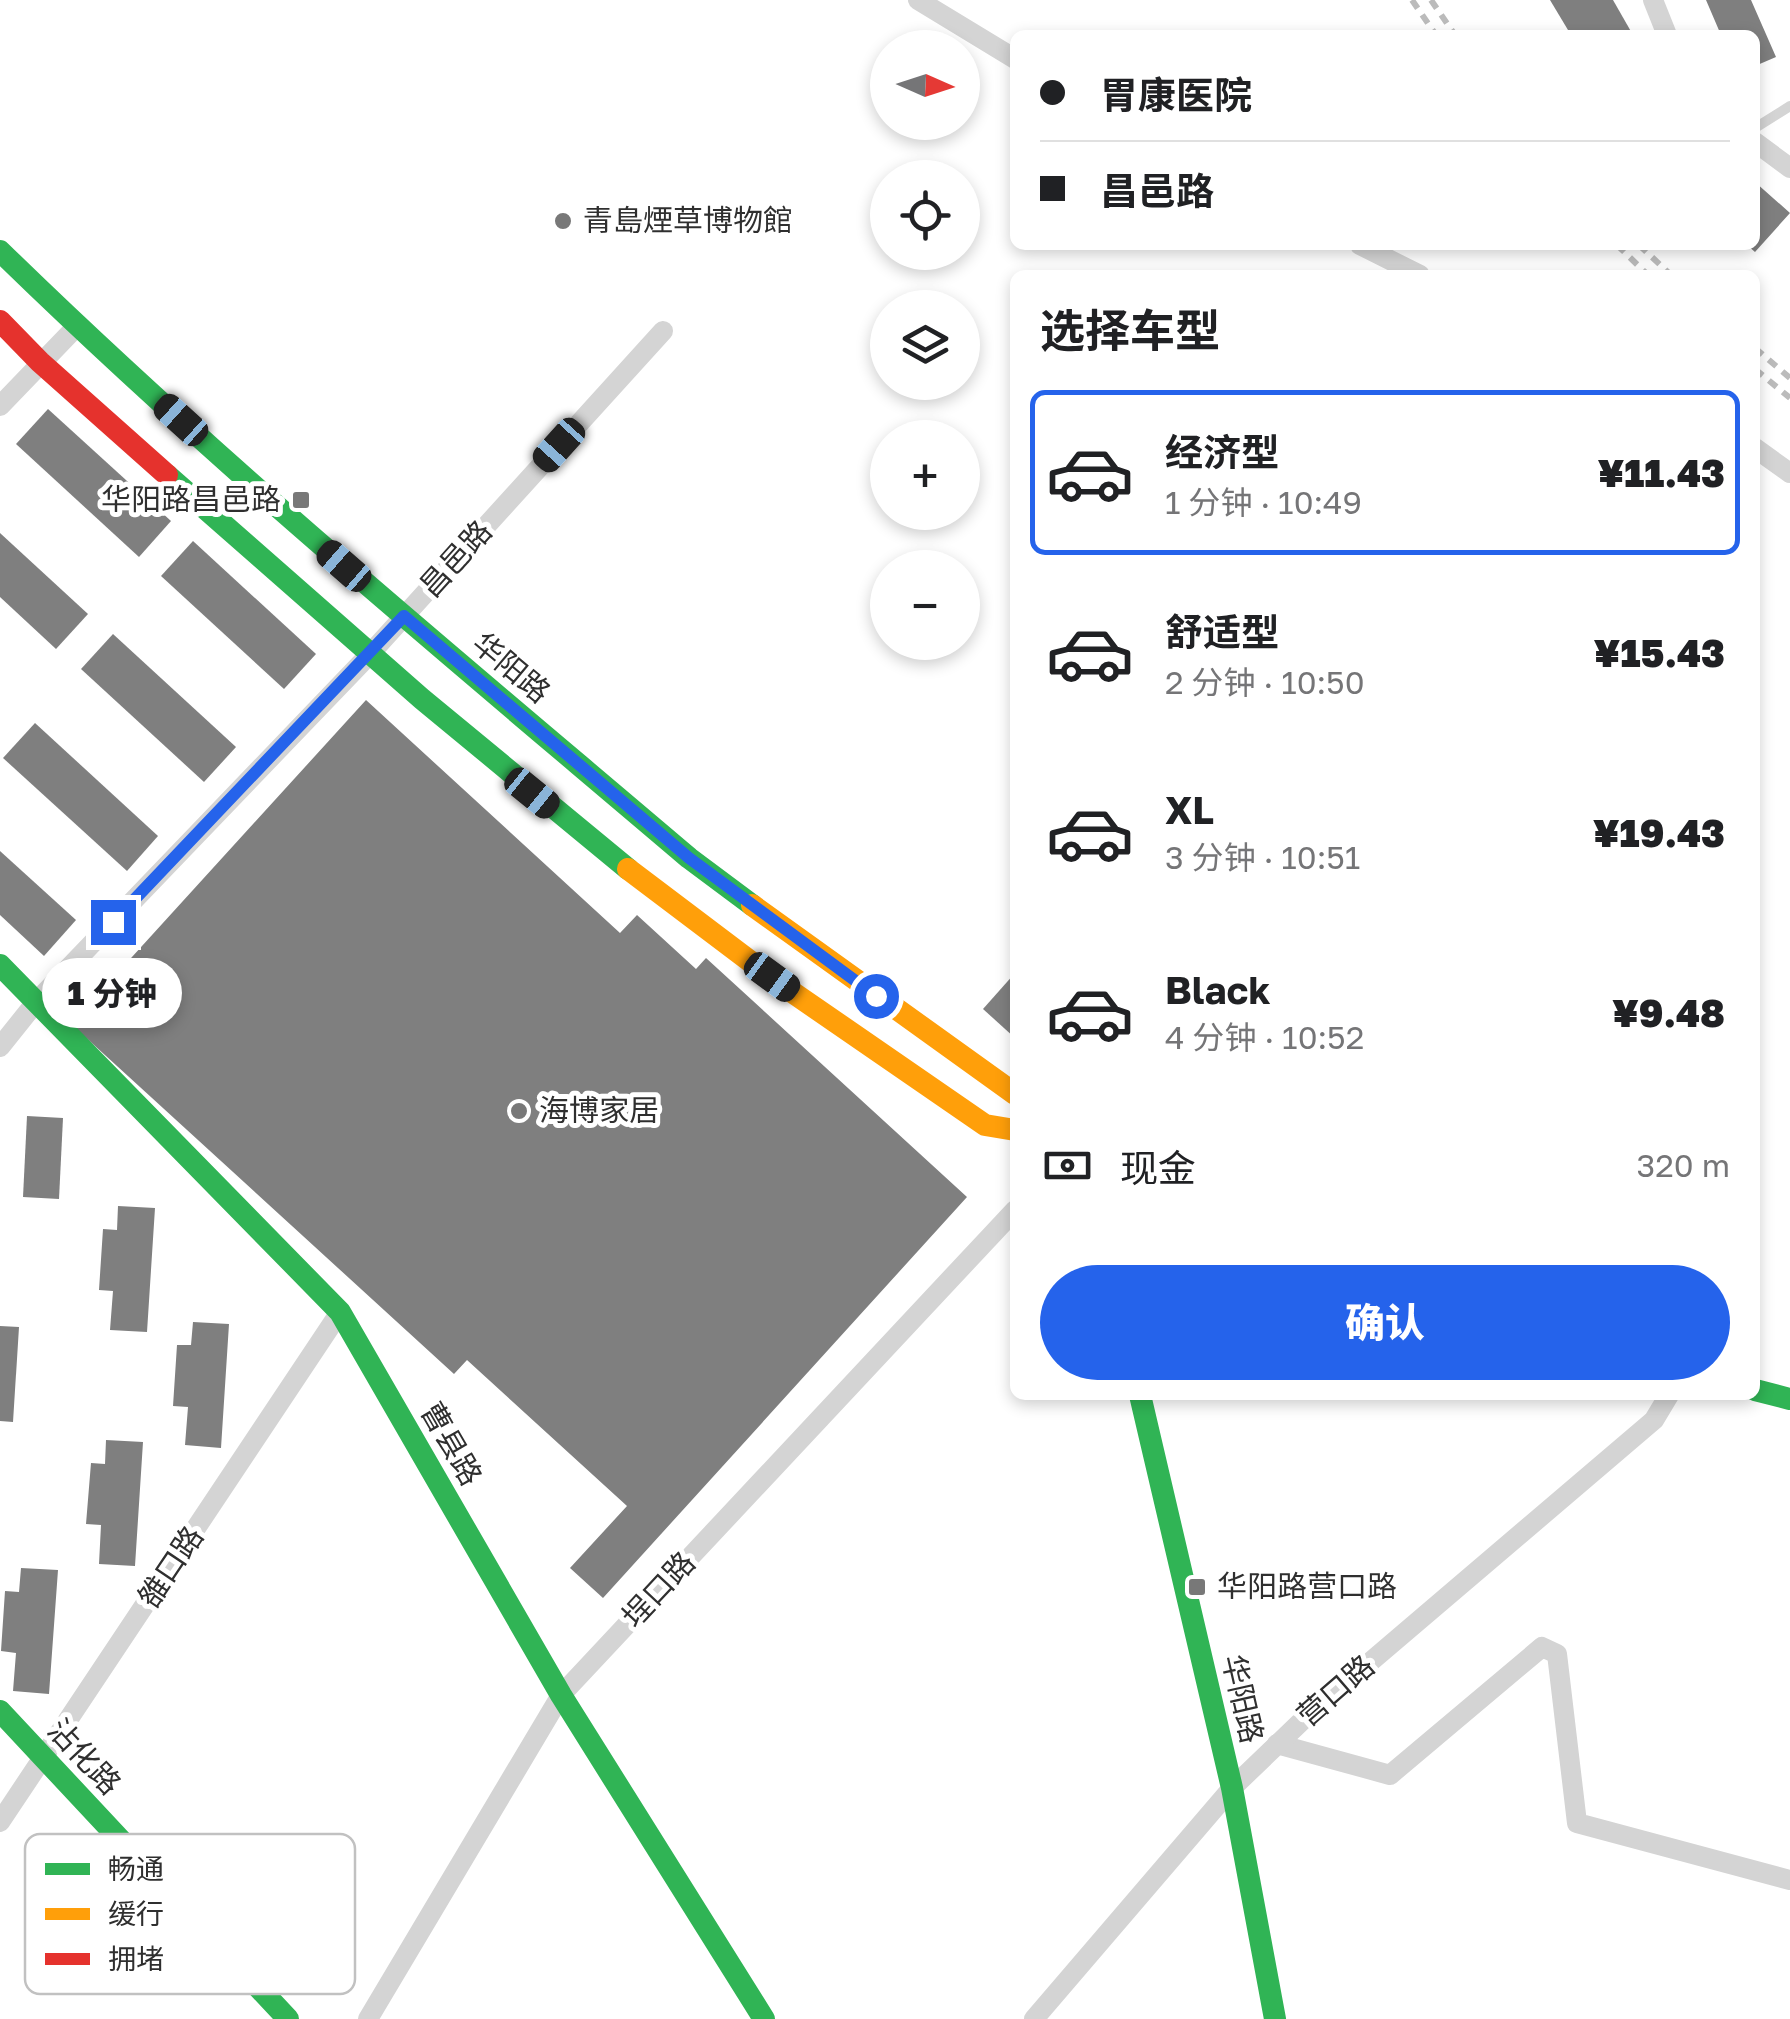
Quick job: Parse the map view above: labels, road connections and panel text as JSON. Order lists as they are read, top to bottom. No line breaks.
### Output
{"streets":{"main road":["华阳路","曹县路","沾化路"],"street":["昌邑路","雒口路","埕口路","营口路"]},"crossings":[["昌邑路","华阳路"],["昌邑路","曹县路"],["华阳路","营口路"],["曹县路","雒口路"],["曹县路","埕口路"],["雒口路","沾化路"]],"places":{"other":["青島煙草博物館","海博家居"],"transit":["华阳路昌邑路","华阳路营口路"]},"legend":["畅通","缓行","拥堵"],"north":"right","page":{"map_buttons":["+","−"],"banner":["胃康医院","昌邑路"],"heading":"选择车型","list":[{"name":"经济型","note":"1 分钟 · 10:49","value":"¥11.43"},{"name":"舒适型","note":"2 分钟 · 10:50","value":"¥15.43"},{"name":"XL","note":"3 分钟 · 10:51","value":"¥19.43"},{"name":"Black","note":"4 分钟 · 10:52","value":"¥9.48"}],"bubble":"1 分钟","pay":["现金","320 m"],"buttons":"确认"}}
